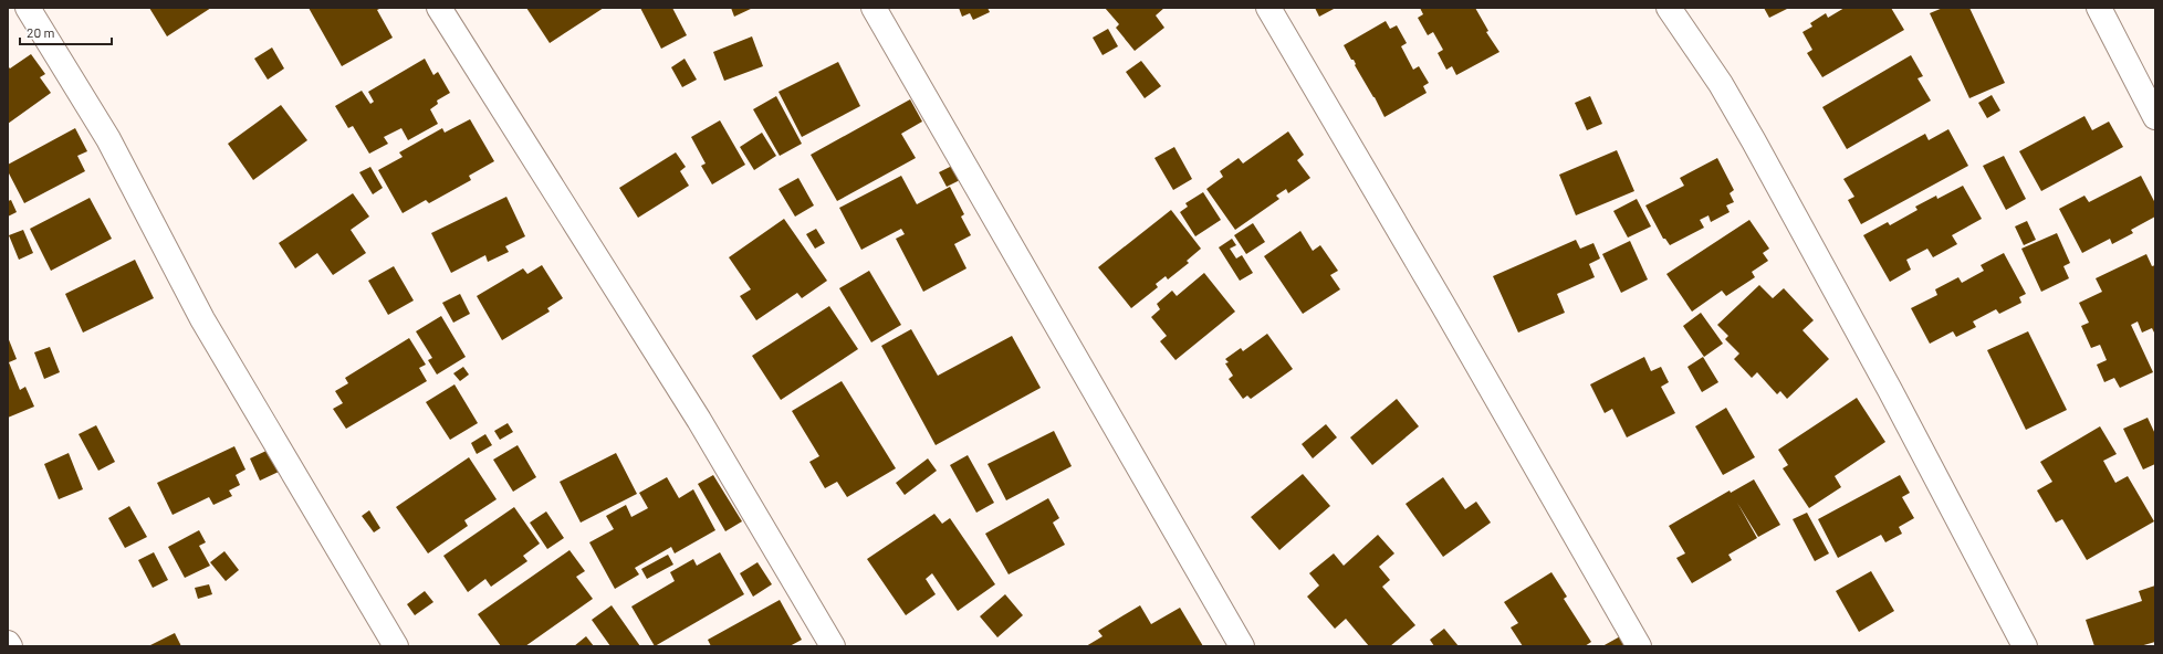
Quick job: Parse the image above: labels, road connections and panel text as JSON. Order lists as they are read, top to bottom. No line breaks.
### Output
{"scale_bar":"20 m"}
